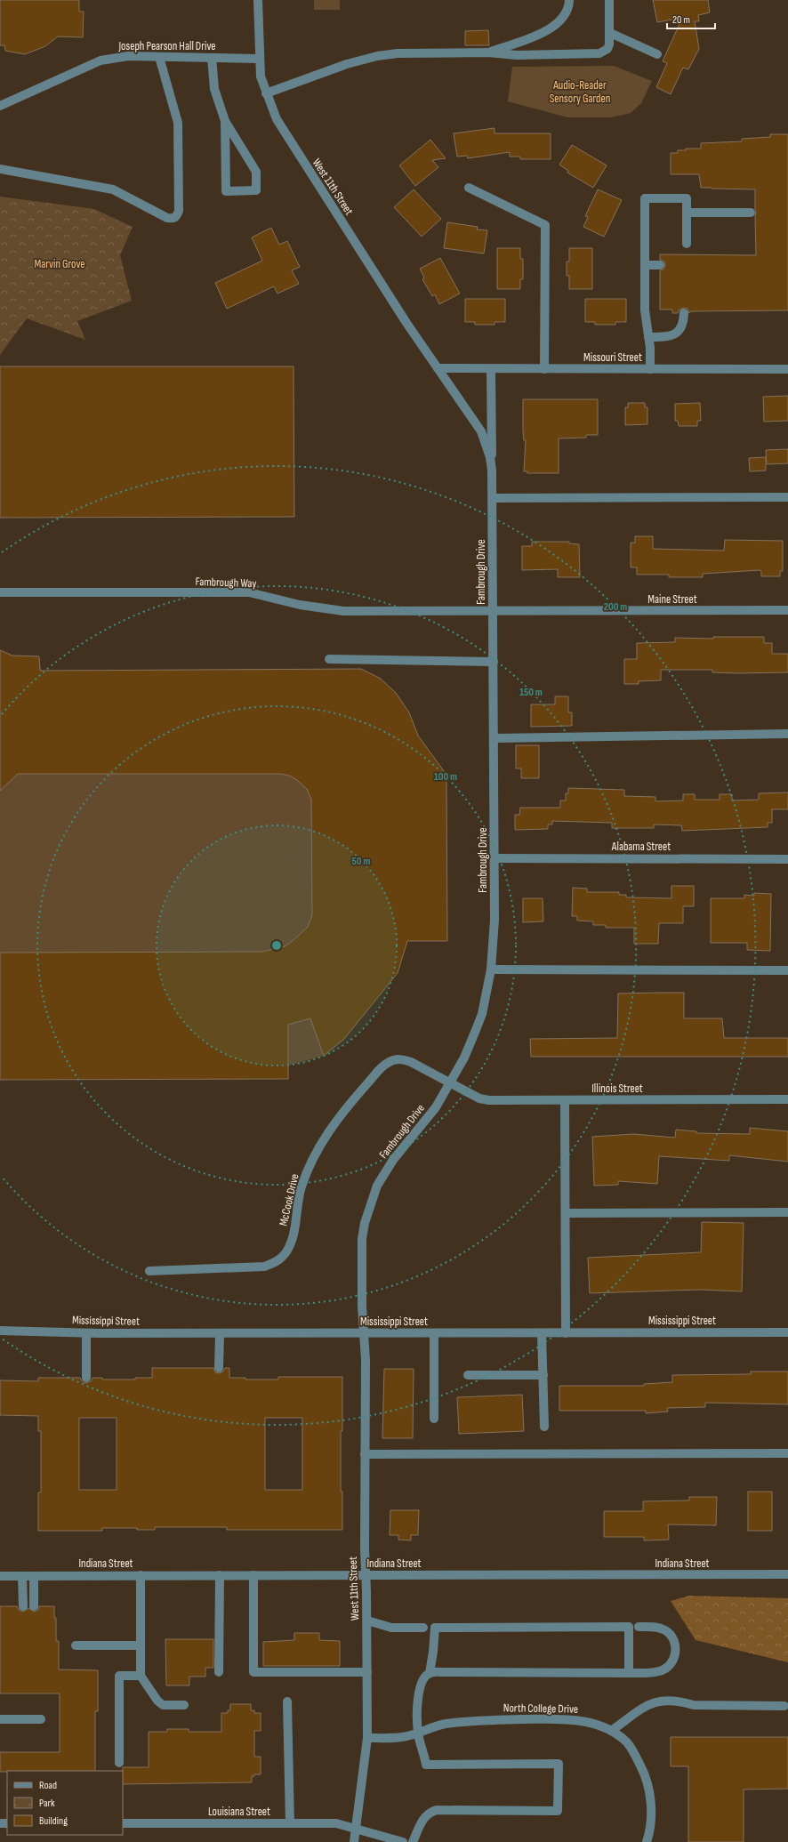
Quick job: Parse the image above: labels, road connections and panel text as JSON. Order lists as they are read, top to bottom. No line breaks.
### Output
{"streets":{"street":["Joseph Pearson Hall Drive","West 11th Street","Missouri Street","Fambrough Drive","Fambrough Way","Maine Street","Alabama Street","Illinois Street","McCook Drive","Mississippi Street","Indiana Street","North College Drive","Louisiana Street"]},"crossings":[["Joseph Pearson Hall Drive","West 11th Street"],["West 11th Street","Missouri Street"],["West 11th Street","Fambrough Drive"],["West 11th Street","Mississippi Street"],["West 11th Street","Indiana Street"],["West 11th Street","North College Drive"],["West 11th Street","Louisiana Street"],["Missouri Street","Fambrough Drive"],["Fambrough Drive","Fambrough Way"],["Fambrough Drive","Maine Street"],["Fambrough Drive","Alabama Street"],["Fambrough Drive","Illinois Street"],["Fambrough Drive","McCook Drive"],["Fambrough Drive","Mississippi Street"],["Fambrough Way","Maine Street"],["Illinois Street","McCook Drive"]],"parks":["Audio-Reader Sensory Garden","Marvin Grove"],"legend":["Road","Park","Building"],"scale_bar":"20 m","rings":["200 m","150 m","100 m","50 m"]}
